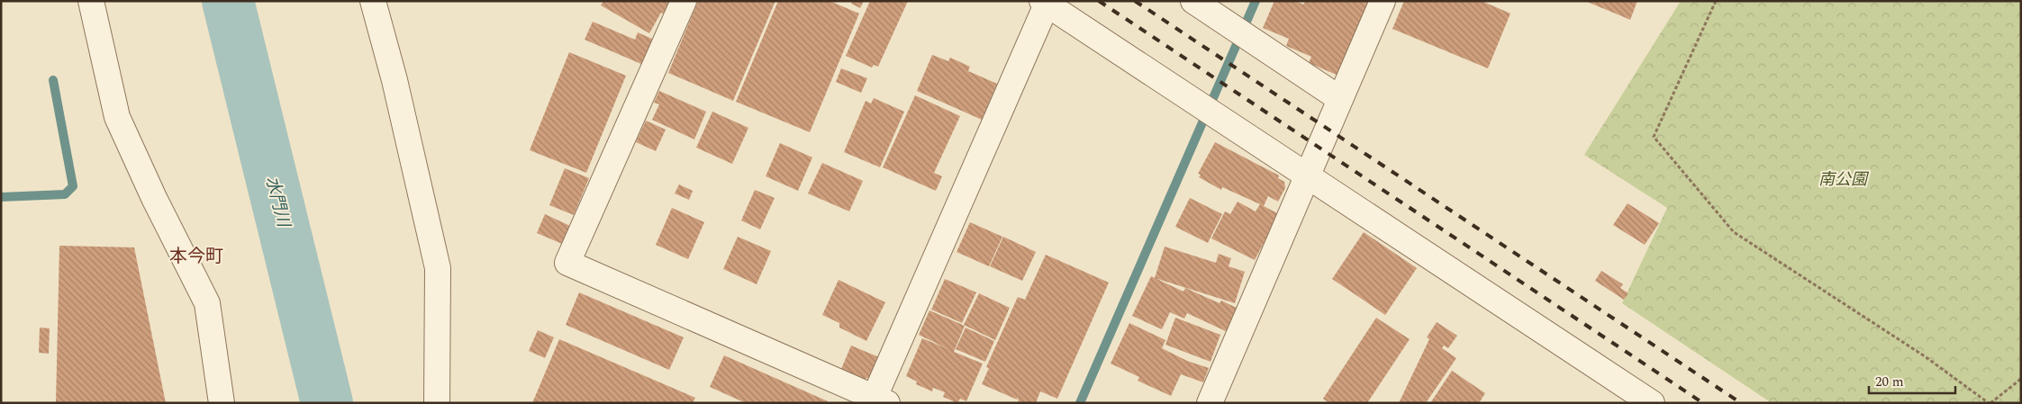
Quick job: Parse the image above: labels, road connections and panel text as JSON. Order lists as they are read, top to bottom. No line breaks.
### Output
{"districts":["本今町"],"water":["水門川"],"parks":["南公園"],"scale_bar":"20 m"}
